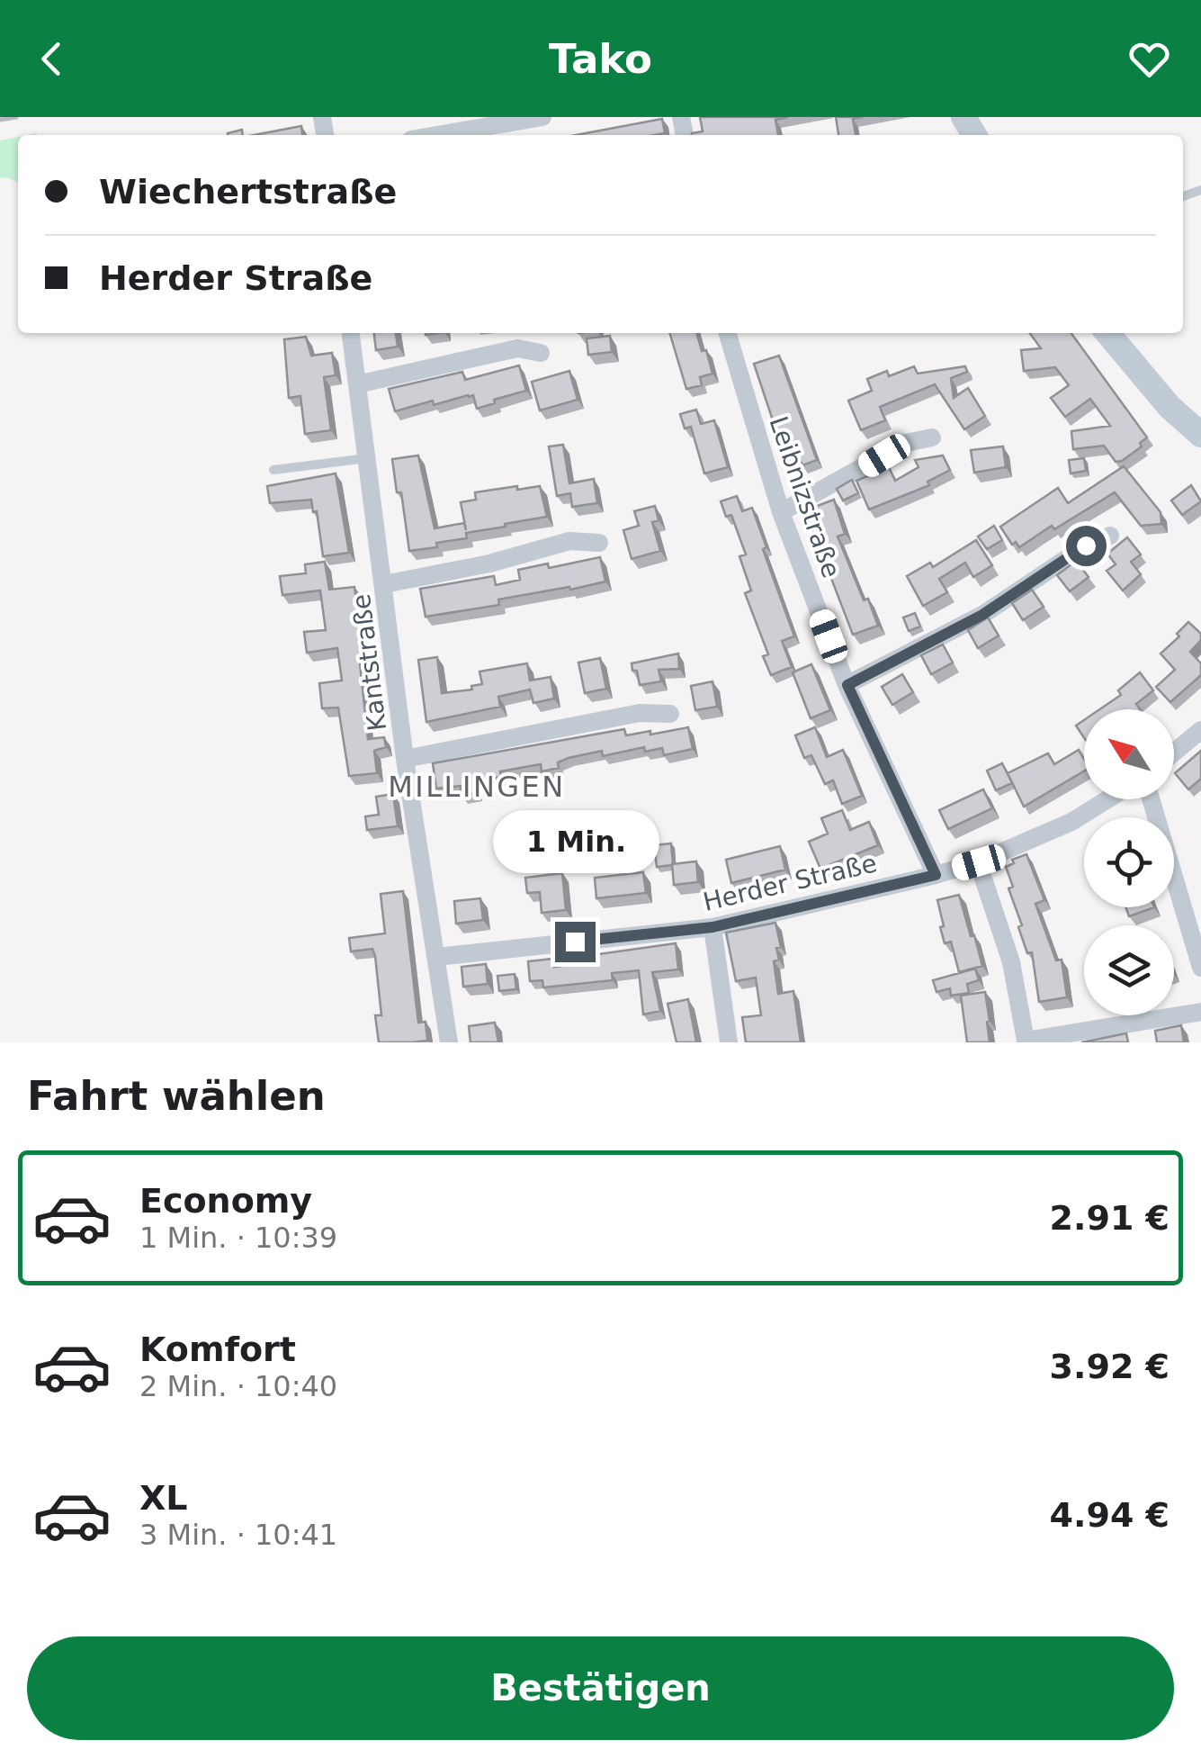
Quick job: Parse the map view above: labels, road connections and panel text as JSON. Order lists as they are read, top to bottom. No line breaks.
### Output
{"streets":{"street":["Leibnizstraße","Kantstraße","Herder Straße"]},"crossings":[["Leibnizstraße","Herder Straße"],["Kantstraße","Herder Straße"]],"districts":["MILLINGEN"],"north":"top left","page":{"header":"Tako","banner":["Wiechertstraße","Herder Straße"],"bubble":"1 Min.","heading":"Fahrt wählen","list":[{"name":"Economy","note":"1 Min. · 10:39","value":"2.91 €"},{"name":"Komfort","note":"2 Min. · 10:40","value":"3.92 €"},{"name":"XL","note":"3 Min. · 10:41","value":"4.94 €"}],"buttons":"Bestätigen"}}
